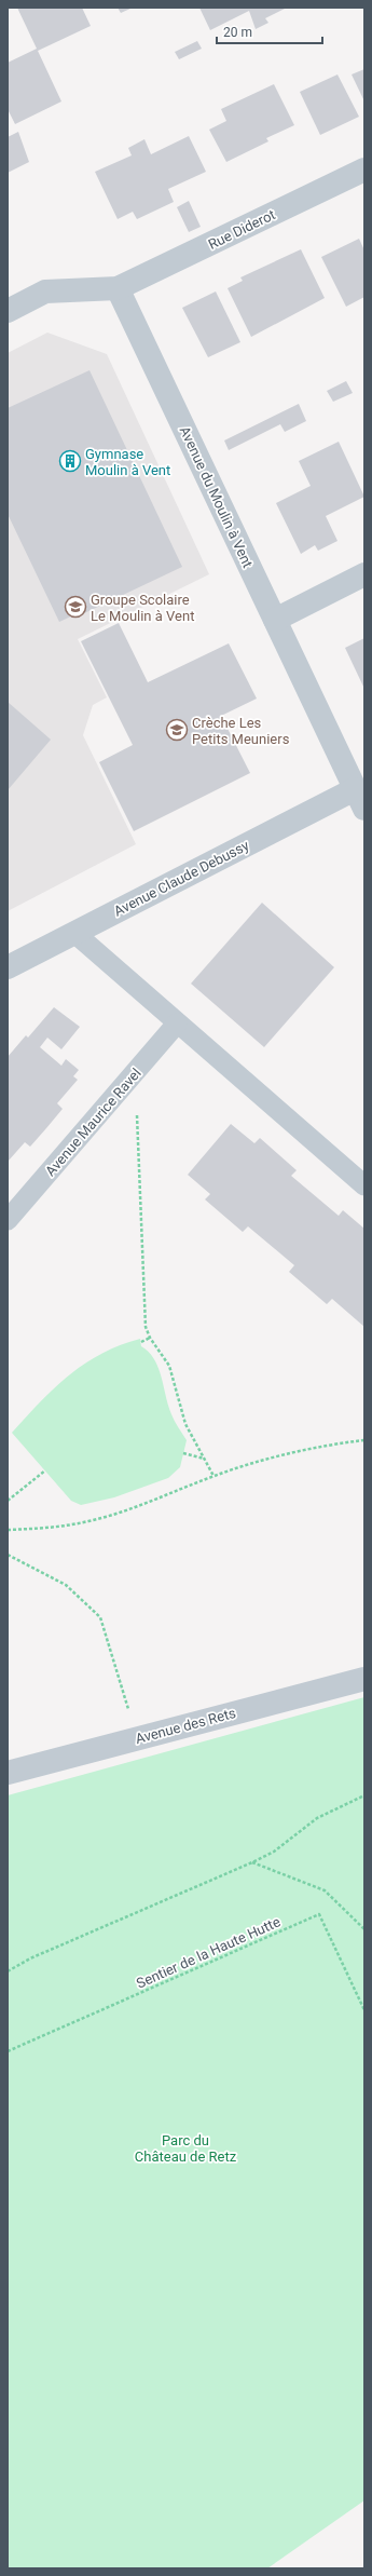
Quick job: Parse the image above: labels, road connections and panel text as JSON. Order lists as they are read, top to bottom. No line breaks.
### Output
{"streets":{"street":["Rue Diderot","Avenue du Moulin à Vent","Avenue Claude Debussy","Avenue des Rets"],"lane":["Avenue Maurice Ravel"],"path":["Sentier de la Haute Hutte"]},"crossings":[["Rue Diderot","Avenue du Moulin à Vent"],["Avenue du Moulin à Vent","Avenue Claude Debussy"]],"parks":["Parc du Château de Retz"],"places":{"building":["Gymnase Moulin à Vent"],"school or university":["Groupe Scolaire Le Moulin à Vent","Crèche Les Petits Meuniers"]},"scale_bar":"20 m"}
